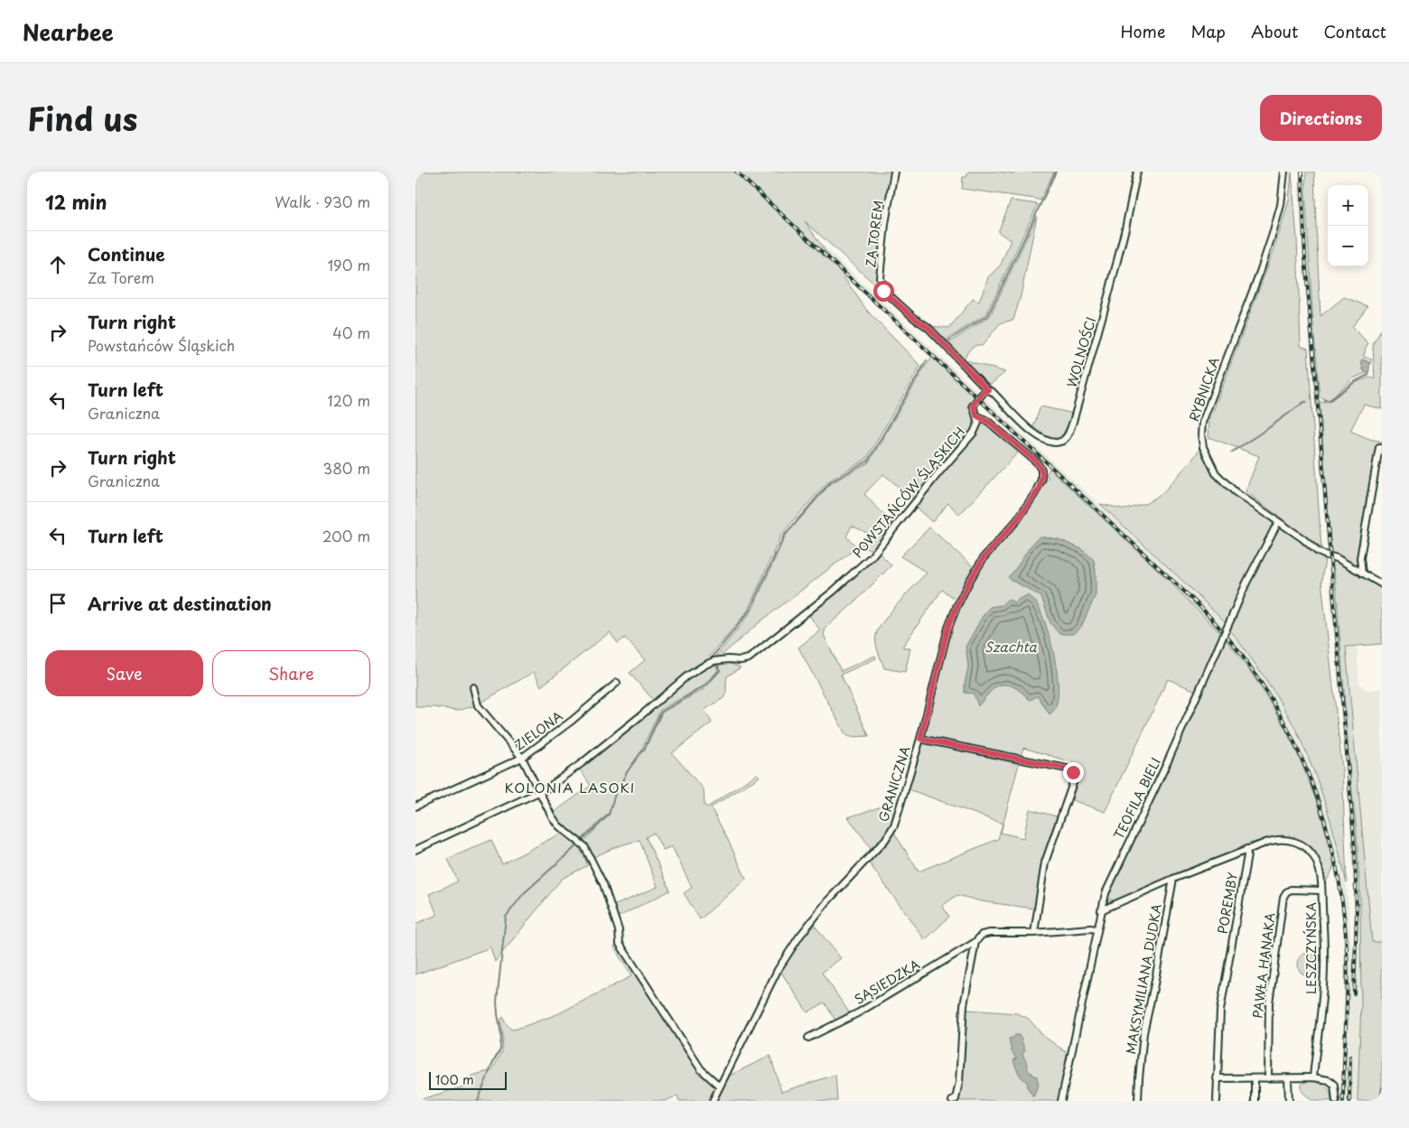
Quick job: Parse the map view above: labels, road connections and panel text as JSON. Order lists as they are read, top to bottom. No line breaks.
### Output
{"streets":{"street":["ZA TOREM","WOLNOŚCI","RYBNICKA","POWSTAŃCÓW ŚLĄSKICH","ZIELONA","GRANICZNA","TEOFILA BIELI","POREMBY","LESZCZYŃSKA","PAWŁA HANAKA","MAKSYMILIANA DUDKA","SĄSIEDZKA"]},"crossings":[["ZA TOREM","WOLNOŚCI"],["ZA TOREM","POWSTAŃCÓW ŚLĄSKICH"],["WOLNOŚCI","POWSTAŃCÓW ŚLĄSKICH"],["RYBNICKA","TEOFILA BIELI"],["POWSTAŃCÓW ŚLĄSKICH","GRANICZNA"],["TEOFILA BIELI","POREMBY"],["TEOFILA BIELI","SĄSIEDZKA"],["POREMBY","LESZCZYŃSKA"],["POREMBY","MAKSYMILIANA DUDKA"],["LESZCZYŃSKA","PAWŁA HANAKA"]],"districts":["KOLONIA LASOKI"],"water":["Szachta"],"scale_bar":"100 m","page":{"header":"Nearbee","nav":["Home","Map","About","Contact"],"title":"Find us","buttons":["Directions",["Save","Share"]],"heading":["12 min","Walk · 930 m"],"map_buttons":["+","−"],"list":[["Continue","Za Torem","190 m"],["Turn right","Powstańców Śląskich","40 m"],["Turn left","Graniczna","120 m"],["Turn right","Graniczna","380 m"],["Turn left","200 m"],"Arrive at destination"],"scale":"100 m"}}
